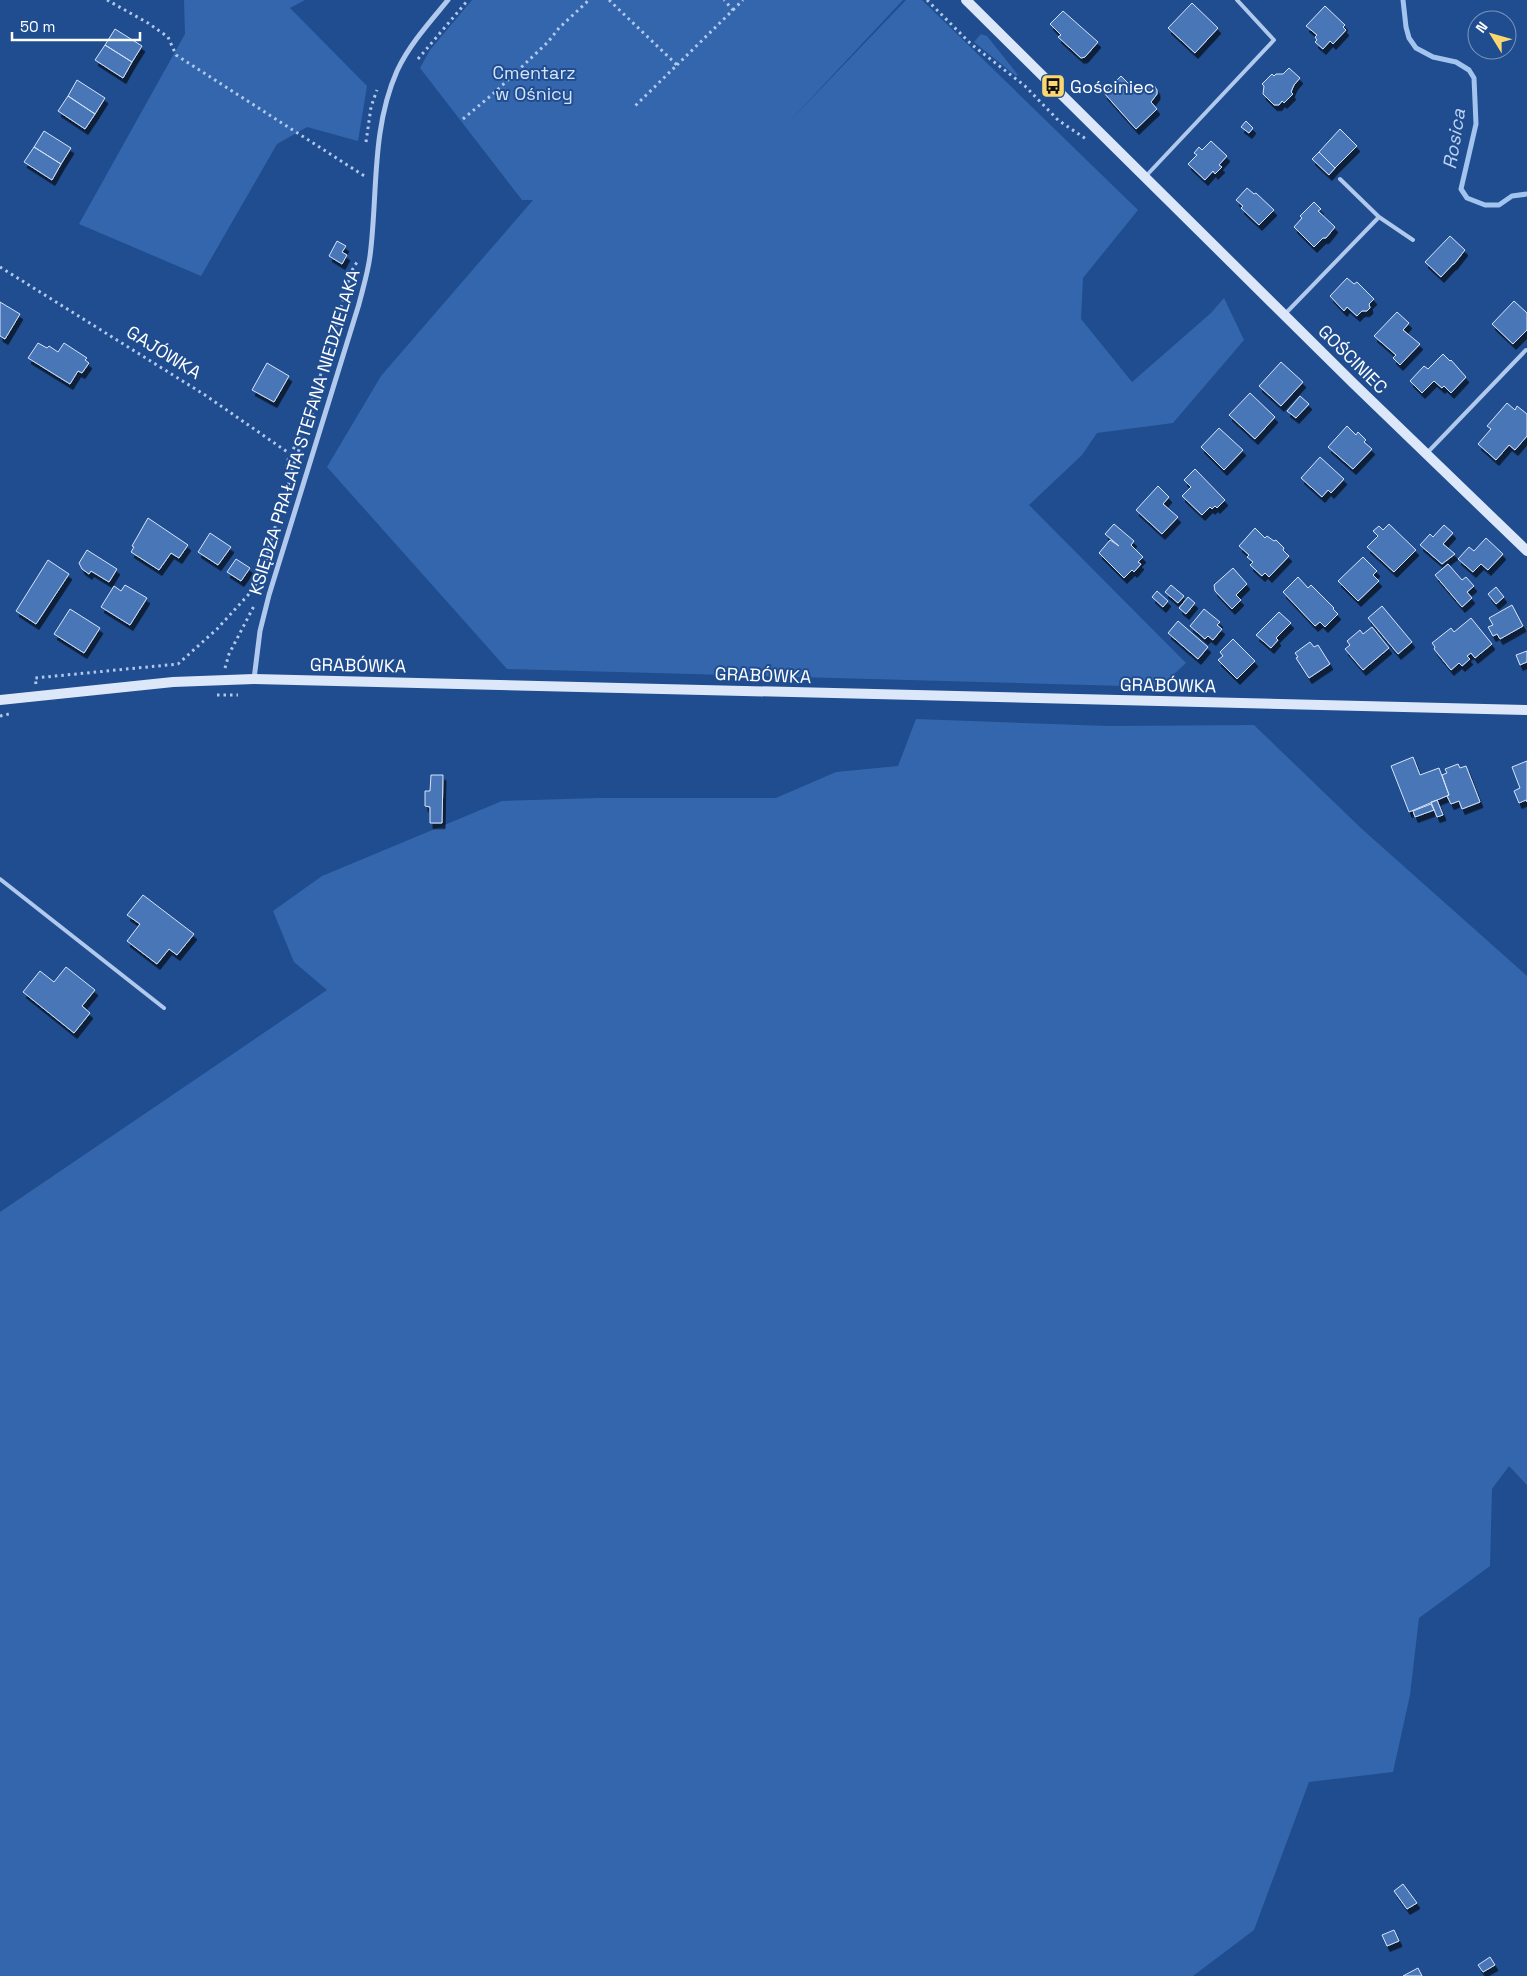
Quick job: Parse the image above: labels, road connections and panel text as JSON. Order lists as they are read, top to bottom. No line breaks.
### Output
{"streets":{"street":["GOŚCINIEC","KSIĘDZA PRAŁATA STEFANA NIEDZIELAKA","GRABÓWKA"],"path":["GAJÓWKA"]},"crossings":[["GAJÓWKA","KSIĘDZA PRAŁATA STEFANA NIEDZIELAKA"],["KSIĘDZA PRAŁATA STEFANA NIEDZIELAKA","GRABÓWKA"]],"water":["Rosica"],"parks":["Cmentarz w Ośnicy"],"places":{"bus stop":["Gościniec"]},"scale_bar":"50 m","north":"top left"}
